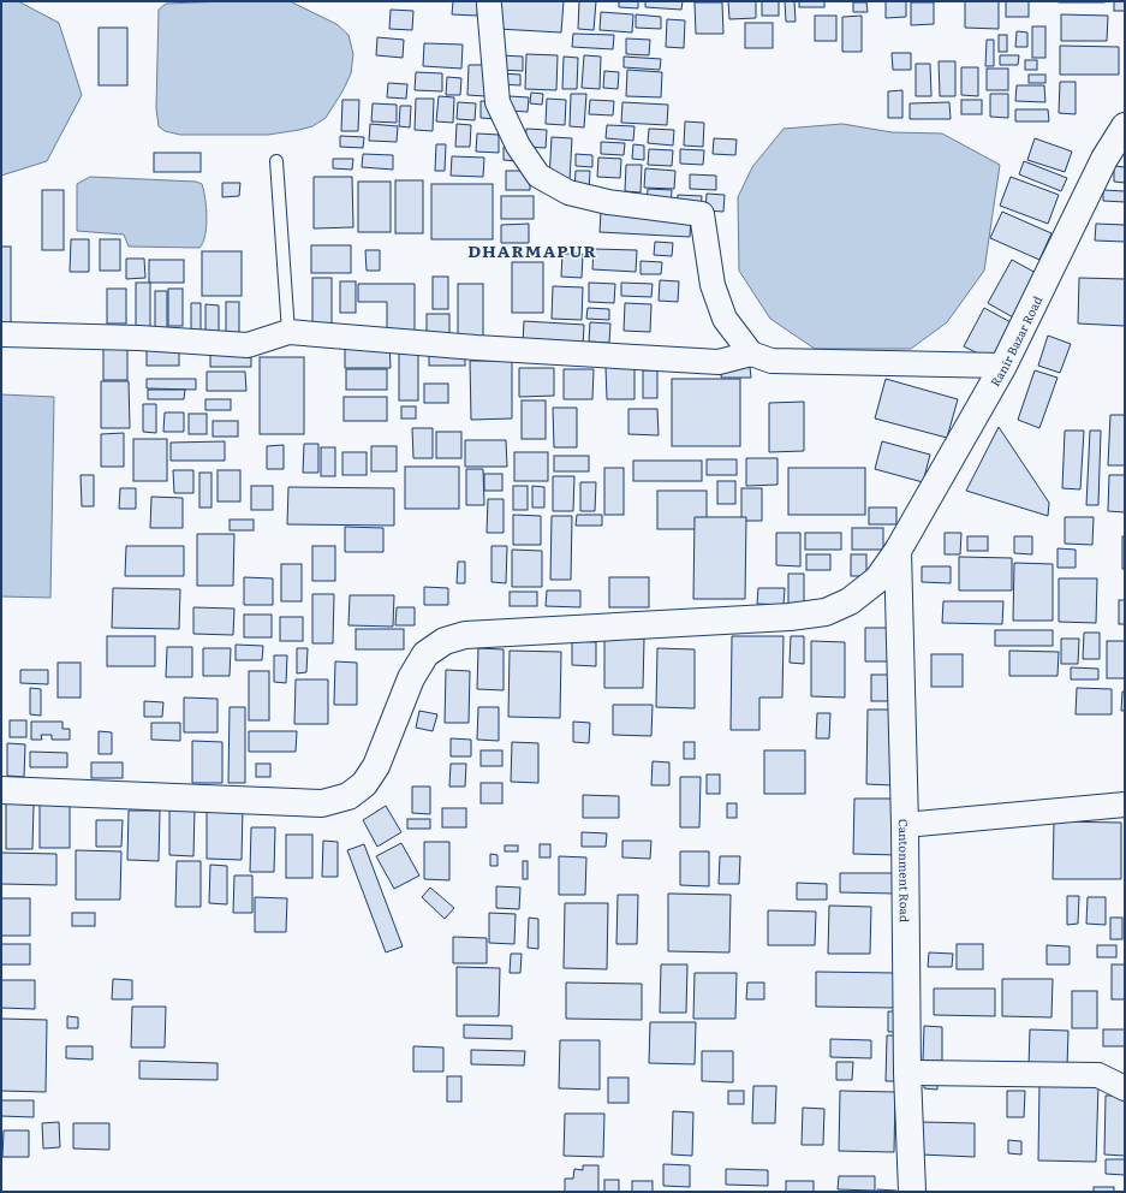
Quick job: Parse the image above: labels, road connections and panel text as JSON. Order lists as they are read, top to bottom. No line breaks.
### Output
{"streets":{"main road":["Ranir Bazar Road","Cantonment Road"]},"crossings":[["Ranir Bazar Road","Cantonment Road"]],"districts":["DHARMAPUR"]}
